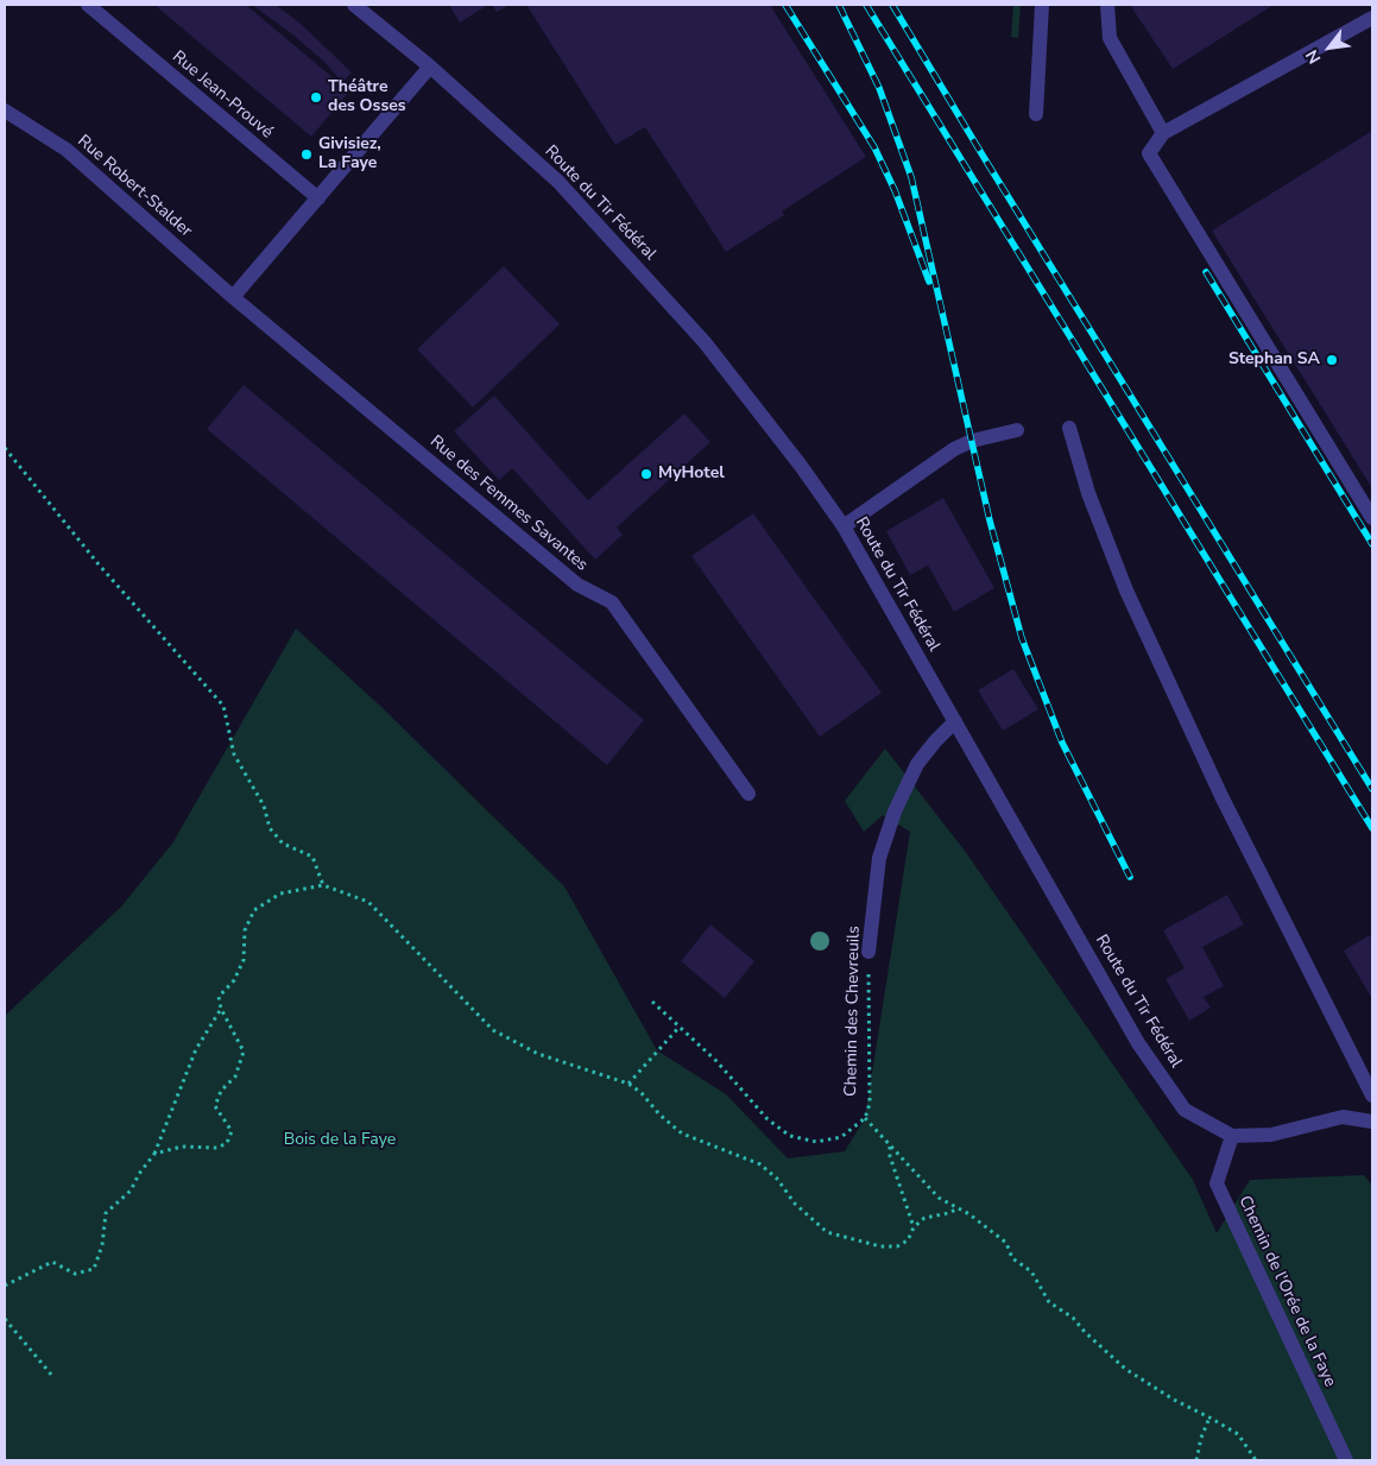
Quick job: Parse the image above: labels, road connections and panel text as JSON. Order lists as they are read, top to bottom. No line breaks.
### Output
{"streets":{"street":["Rue Jean-Prouvé","Rue Robert-Stalder","Route du Tir Fédéral","Rue des Femmes Savantes","Chemin des Chevreuils","Chemin de l'Orée de la Faye"]},"crossings":[["Rue Robert-Stalder","Rue des Femmes Savantes"],["Route du Tir Fédéral","Chemin des Chevreuils"],["Route du Tir Fédéral","Chemin de l'Orée de la Faye"]],"parks":["Bois de la Faye"],"places":["Théâtre des Osses","Givisiez, La Faye","Stephan SA","MyHotel"],"north":"bottom left"}
